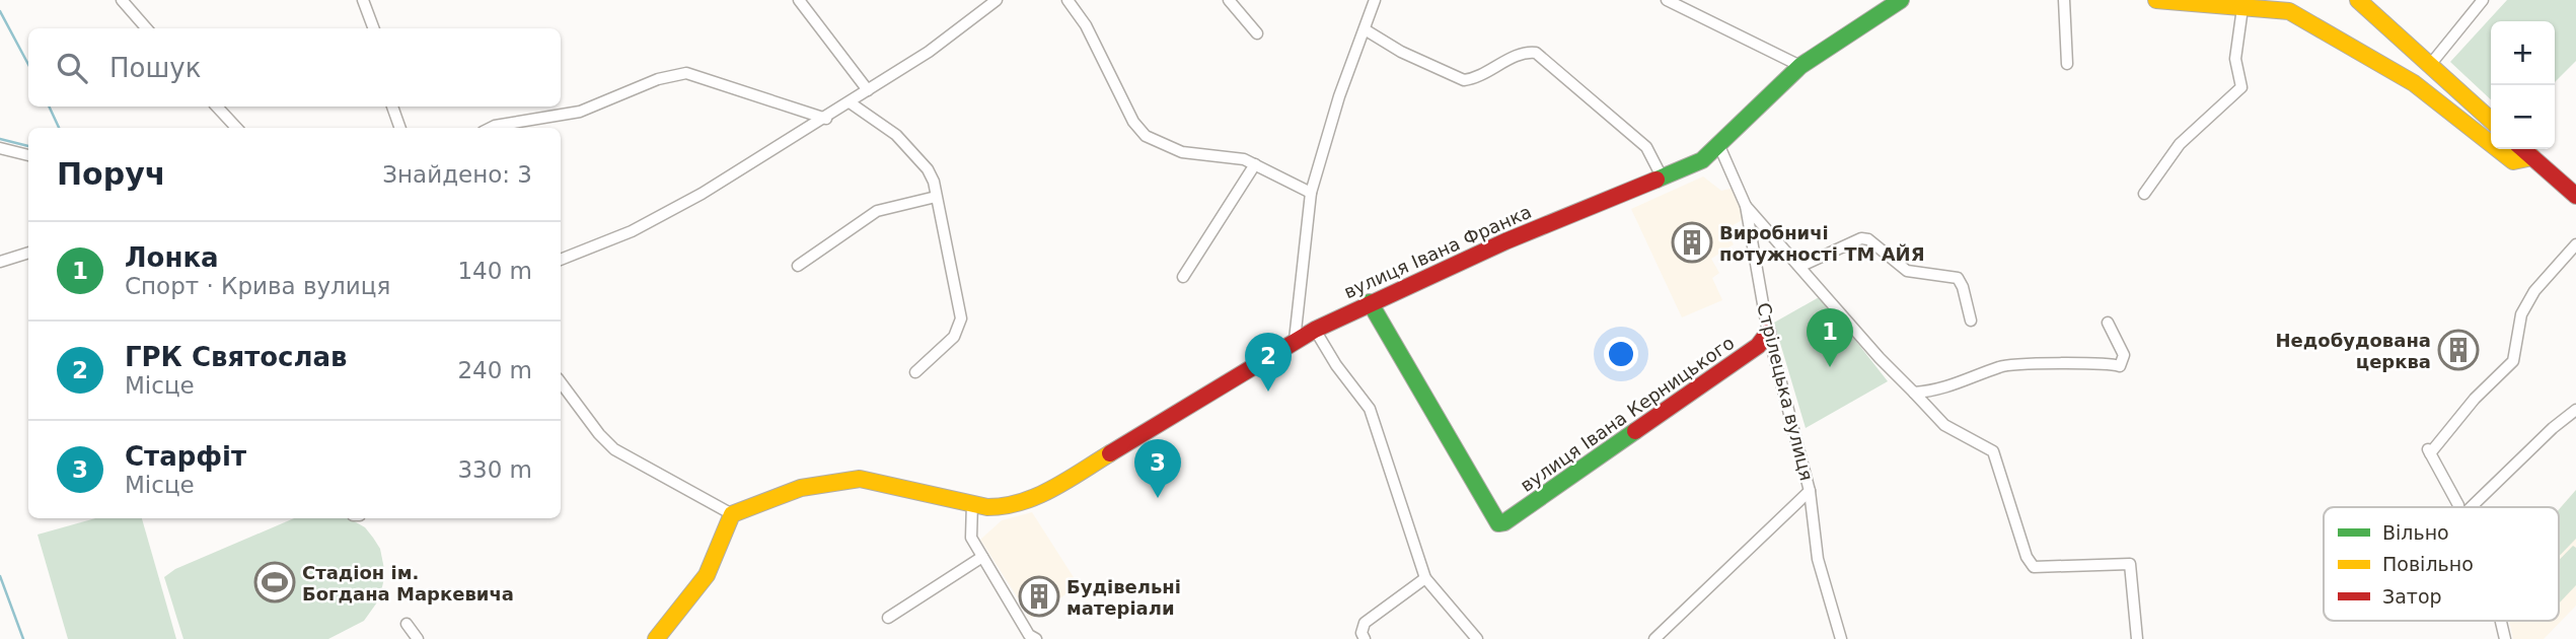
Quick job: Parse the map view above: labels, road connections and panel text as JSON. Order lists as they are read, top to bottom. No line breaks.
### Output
{"streets":{"street":["вулиця Івана Франка","Стрілецька вулиця","вулиця Івана Керницького"]},"crossings":[["вулиця Івана Франка","Стрілецька вулиця"],["вулиця Івана Франка","вулиця Івана Керницького"],["Стрілецька вулиця","вулиця Івана Керницького"]],"places":{"building":["Виробничі потужності ТМ АЙЯ","Недобудована церква","Будівельні матеріали"],"sports":["Стадіон ім. Богдана Маркевича"]},"legend":["Вільно","Повільно","Затор"],"page":{"map_buttons":["+","−"],"search":"Пошук","heading":["Поруч","Знайдено: 3"],"list":[{"mark":"1","name":"Лонка","note":"Спорт · Крива вулиця","value":"140 m"},{"mark":"2","name":"ГРК Святослав","note":"Місце","value":"240 m"},{"mark":"3","name":"Старфіт","note":"Місце","value":"330 m"}],"pins":["1","2","3"]}}
